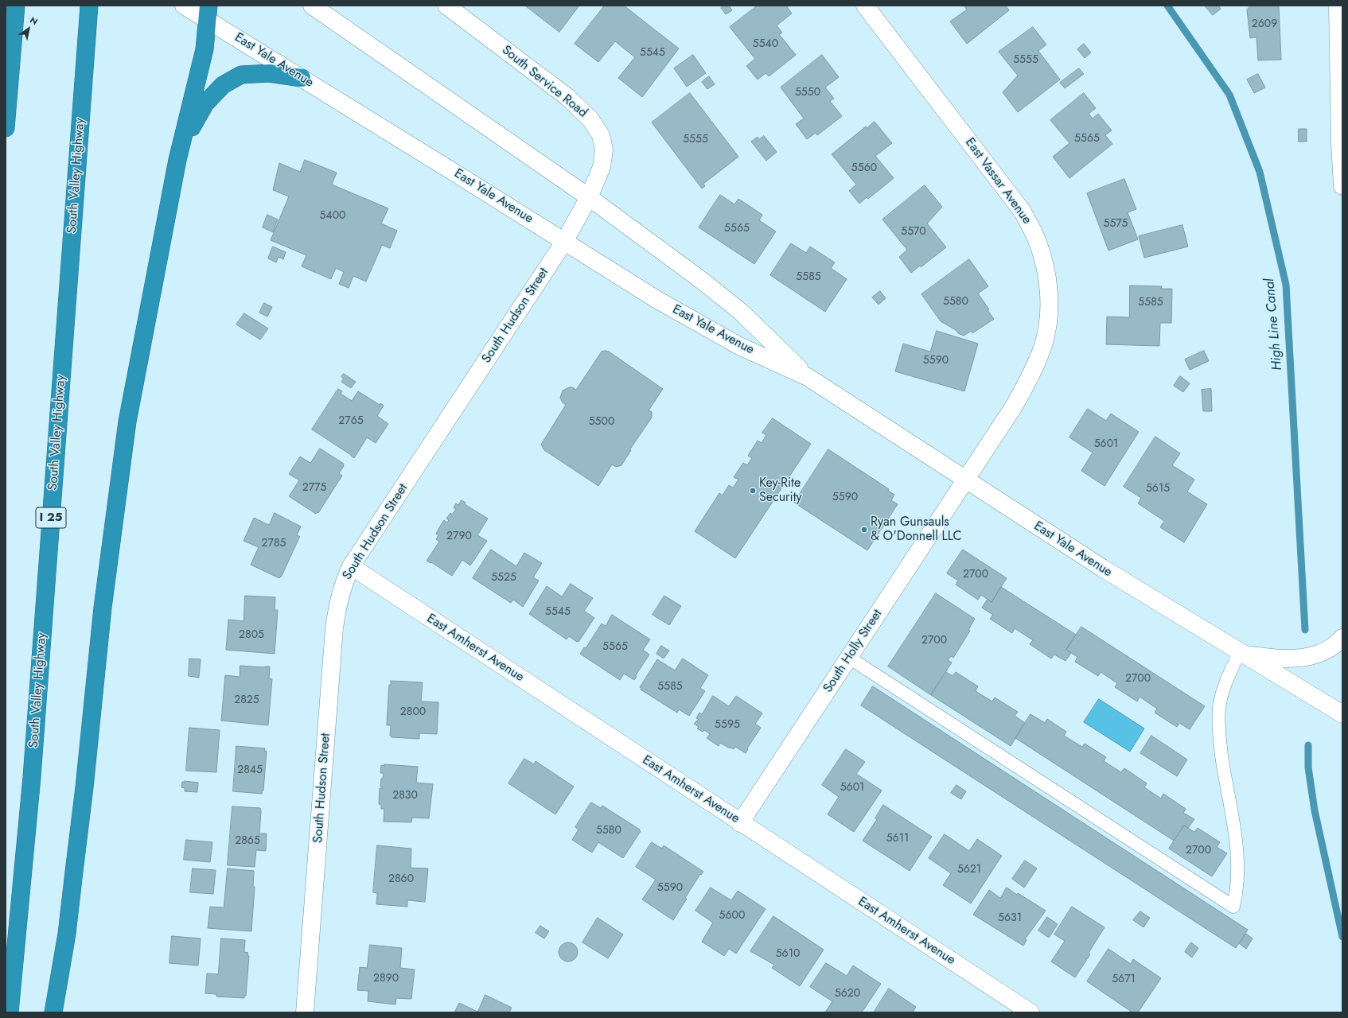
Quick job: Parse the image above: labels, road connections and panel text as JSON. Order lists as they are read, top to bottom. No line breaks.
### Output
{"streets":{"highway":["South Valley Highway","I 25"],"street":["East Yale Avenue","South Service Road","East Vassar Avenue","South Hudson Street","East Amherst Avenue","South Holly Street"]},"crossings":[["East Yale Avenue","South Service Road"],["East Yale Avenue","East Vassar Avenue"],["East Yale Avenue","South Hudson Street"],["East Yale Avenue","South Holly Street"],["South Service Road","South Hudson Street"],["East Vassar Avenue","South Holly Street"],["South Hudson Street","East Amherst Avenue"],["East Amherst Avenue","South Holly Street"]],"water":["High Line Canal"],"places":["Key-Rite Security","Ryan Gunsauls & O'Donnell LLC"],"house_numbers":["2609","5540","5545","5555","5550","5565","5555","5560","5400","5575","5565","5570","5585","5580","5585","5590","2765","5500","5601","2775","5615","5590","2790","2785","2700","5525","5545","2805","2700","5565","2700","5585","2825","2800","5595","2845","5601","2830","5580","5611","2865","2700","5621","2860","5590","5600","5631","5610","2890","5671","5620"],"north":"top right"}
